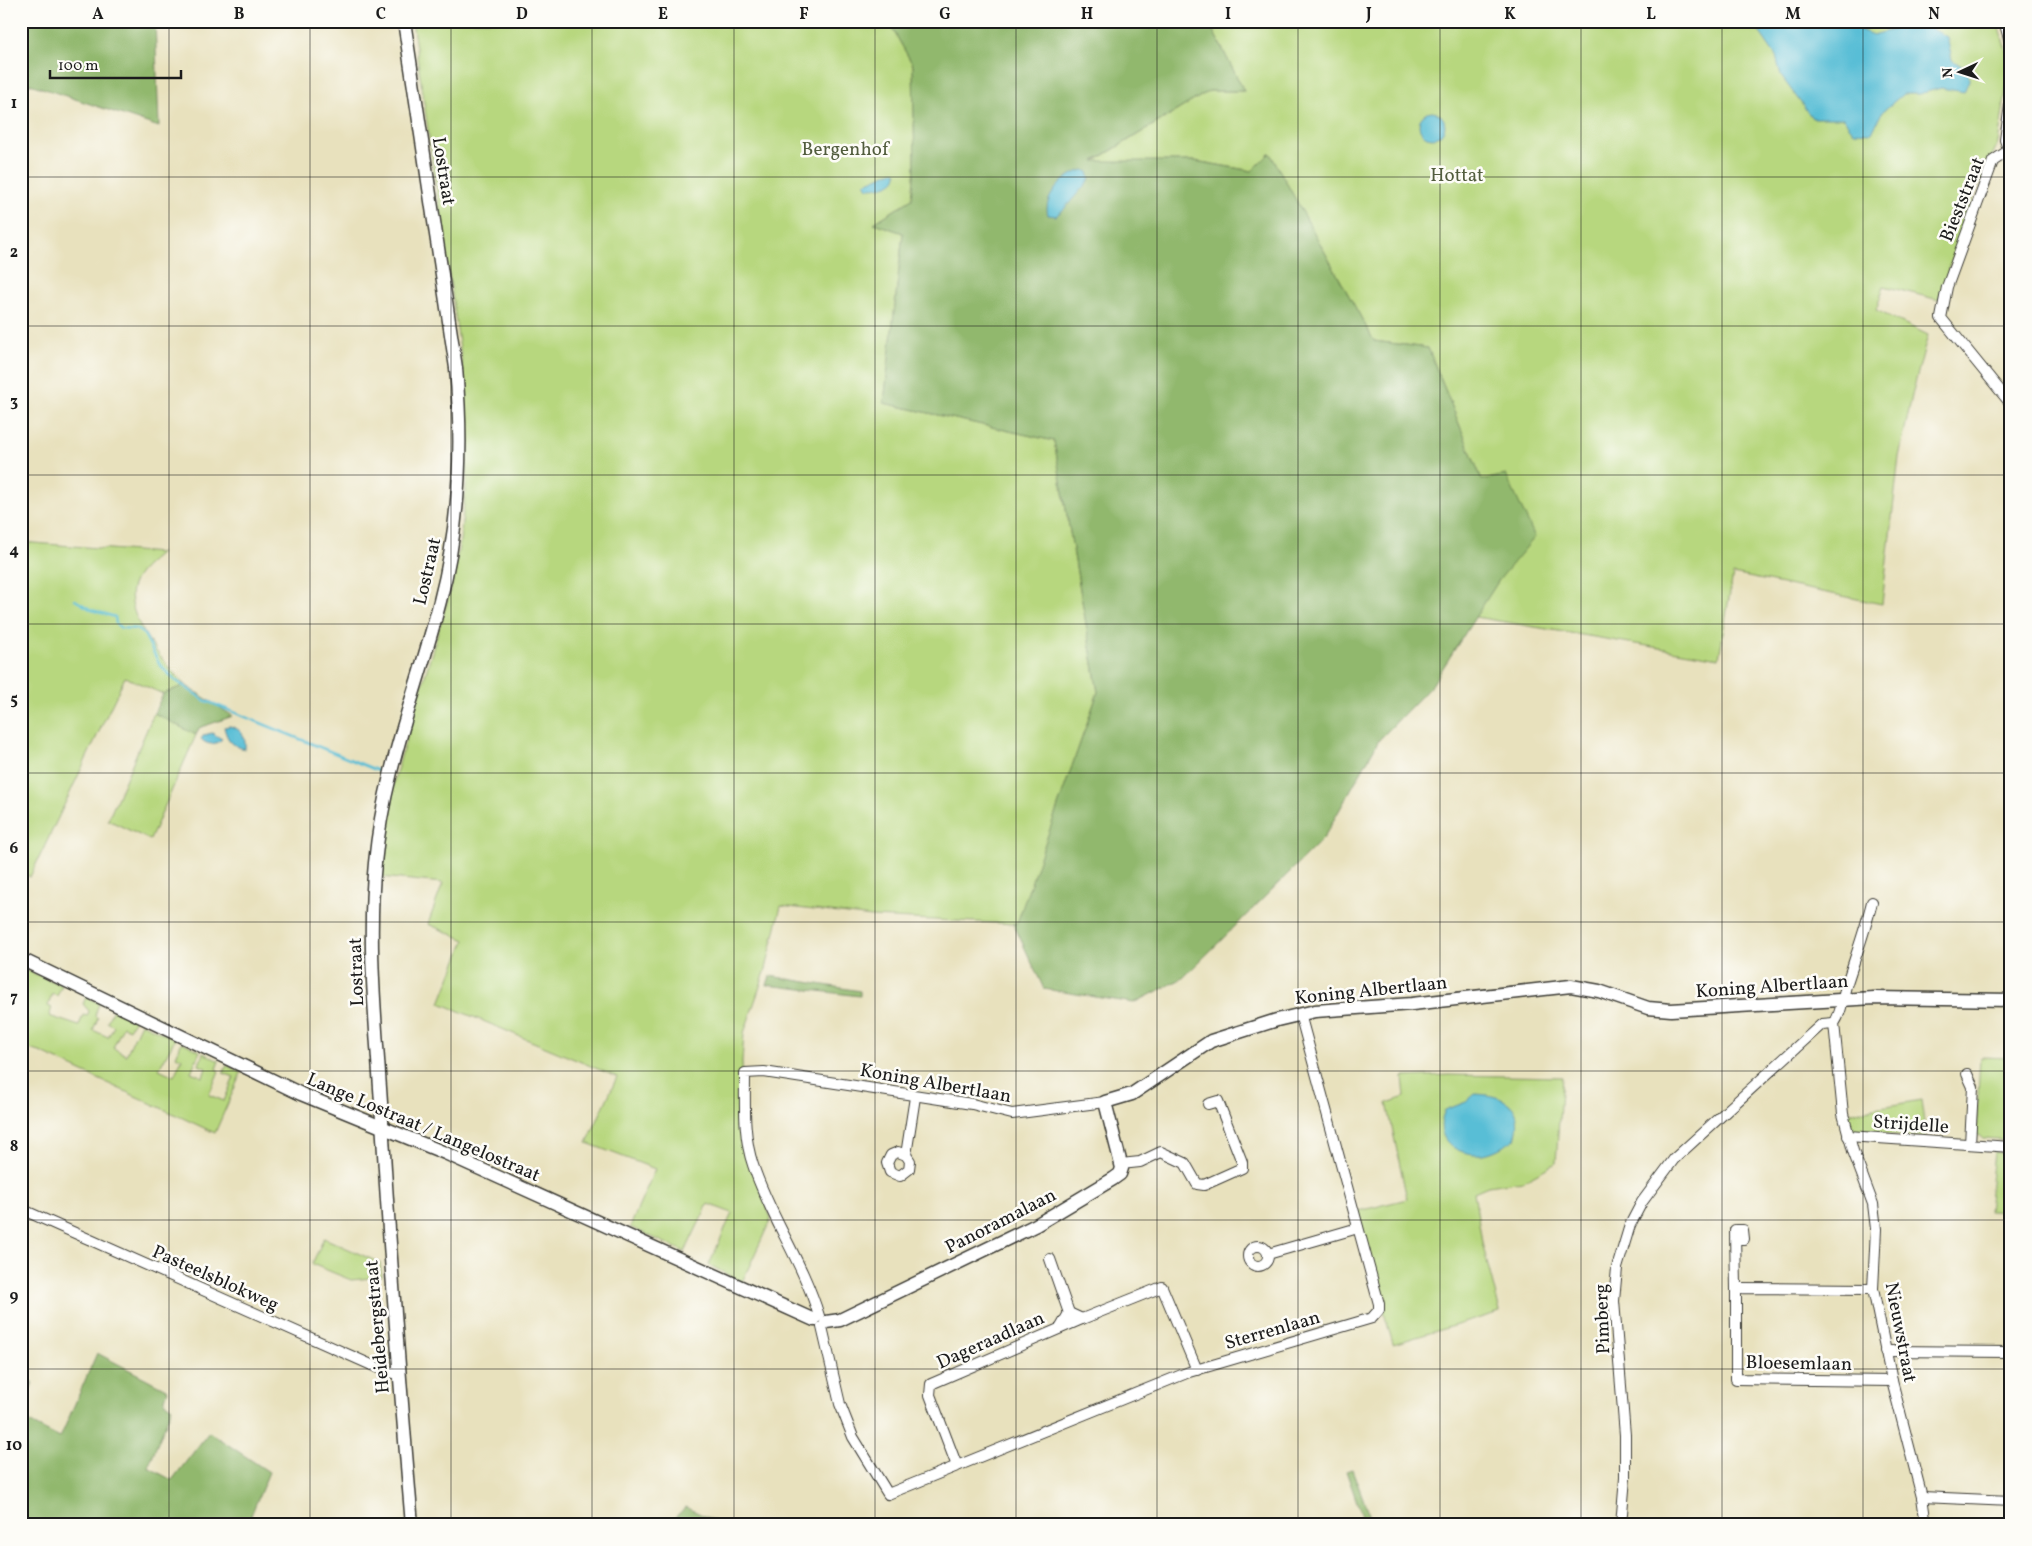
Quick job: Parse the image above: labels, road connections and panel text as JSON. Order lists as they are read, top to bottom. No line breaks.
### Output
{"streets":{"street":["Lostraat","Bieststraat","Koning Albertlaan","Strijdelle","Lange Lostraat / Langelostraat","Panoramalaan","Pasteelsblokweg","Pimberg","Heidebergstraat","Sterrenlaan","Nieuwstraat","Dageraadlaan","Bloesemlaan"]},"crossings":[["Lostraat","Lange Lostraat / Langelostraat"],["Lostraat","Heidebergstraat"],["Koning Albertlaan","Lange Lostraat / Langelostraat"],["Koning Albertlaan","Panoramalaan"],["Koning Albertlaan","Sterrenlaan"],["Koning Albertlaan","Nieuwstraat"],["Strijdelle","Nieuwstraat"],["Lange Lostraat / Langelostraat","Panoramalaan"],["Lange Lostraat / Langelostraat","Heidebergstraat"],["Lange Lostraat / Langelostraat","Sterrenlaan"],["Panoramalaan","Sterrenlaan"],["Pasteelsblokweg","Heidebergstraat"],["Pimberg","Nieuwstraat"],["Sterrenlaan","Dageraadlaan"],["Nieuwstraat","Bloesemlaan"]],"parks":["Bergenhof","Hottat"],"scale_bar":"100 m","north":"left","grid":{"columns":["A","B","C","D","E","F","G","H","I","J","K","L","M","N"],"rows":["1","2","3","4","5","6","7","8","9","10"]}}
